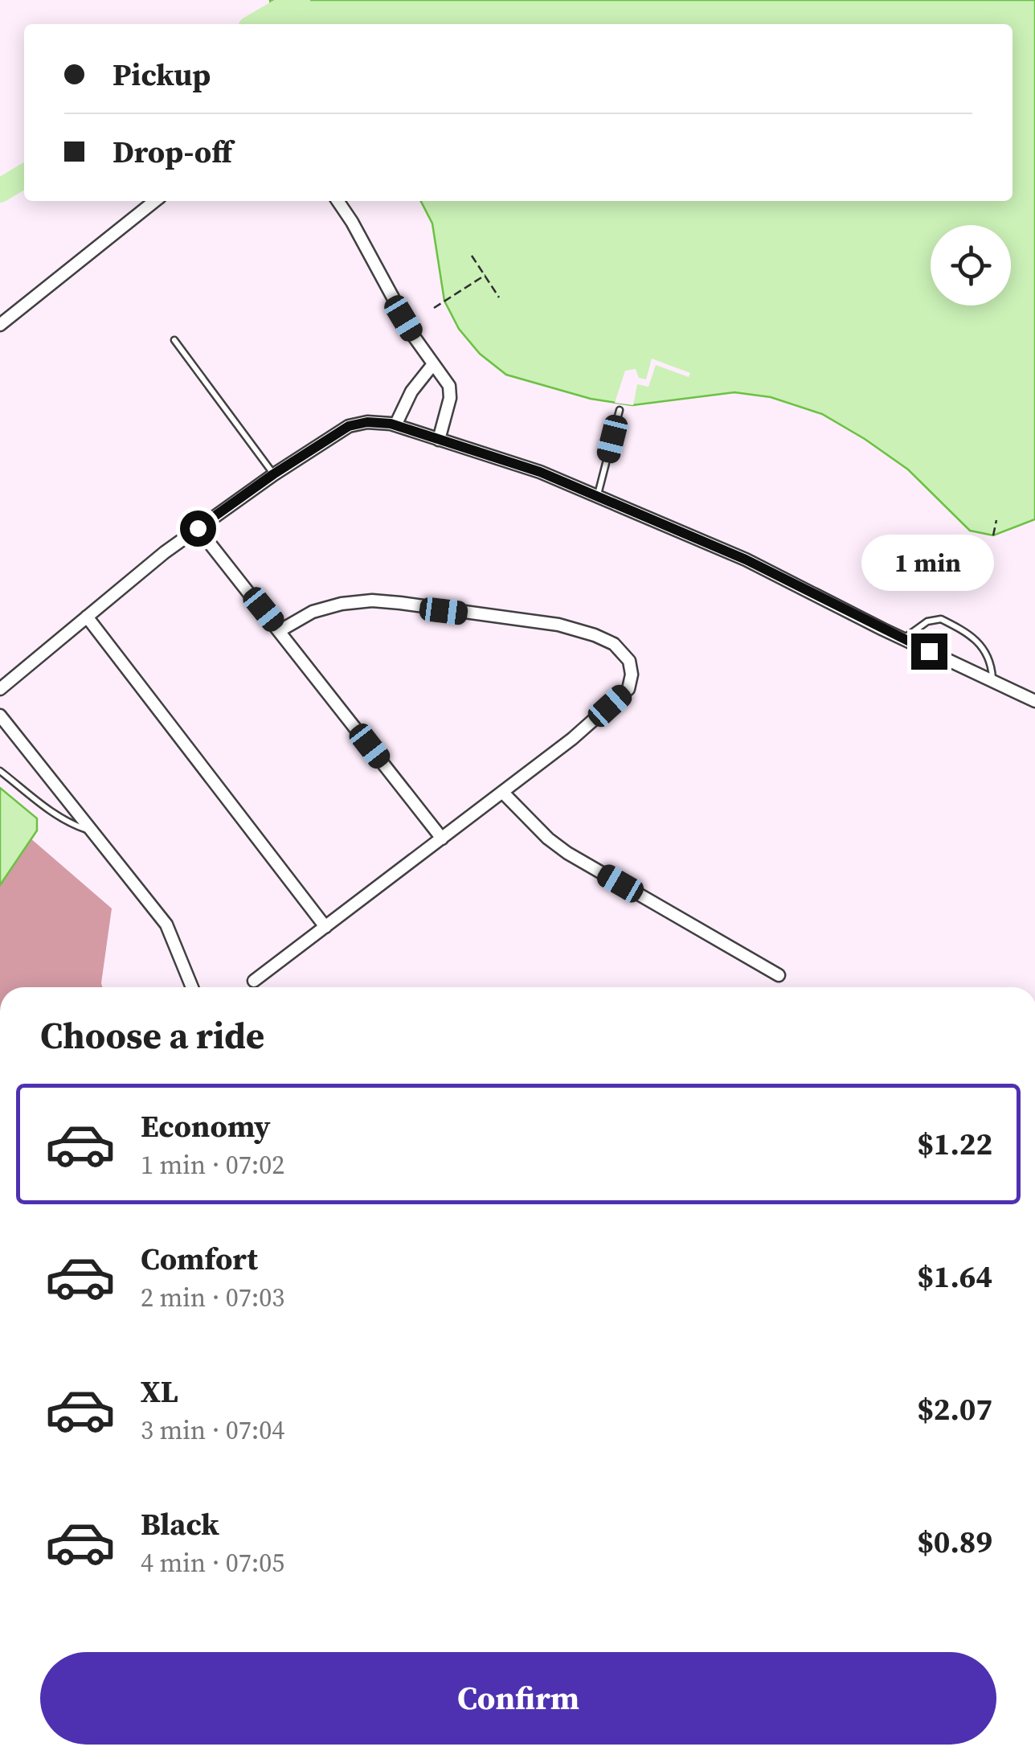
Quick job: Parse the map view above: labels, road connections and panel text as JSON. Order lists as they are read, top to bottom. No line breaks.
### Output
{"page":{"banner":["Pickup","Drop-off"],"bubble":"1 min","heading":"Choose a ride","list":[{"name":"Economy","note":"1 min · 07:02","value":"$1.22"},{"name":"Comfort","note":"2 min · 07:03","value":"$1.64"},{"name":"XL","note":"3 min · 07:04","value":"$2.07"},{"name":"Black","note":"4 min · 07:05","value":"$0.89"}],"buttons":"Confirm"}}
